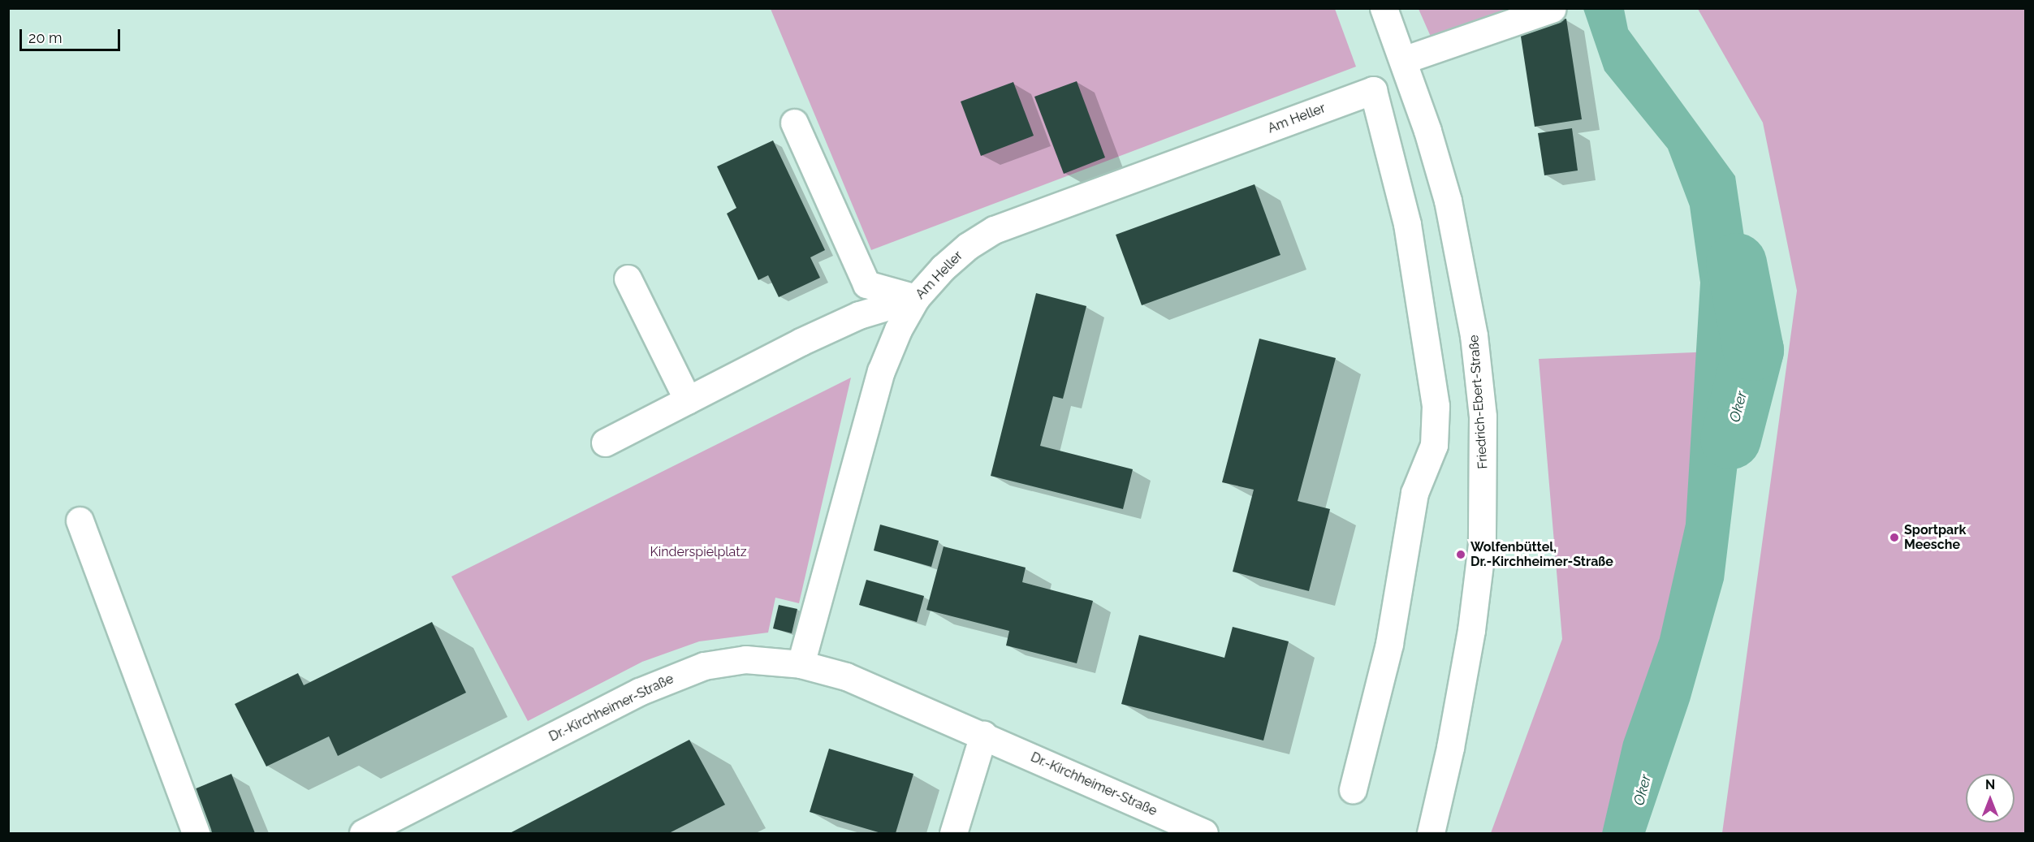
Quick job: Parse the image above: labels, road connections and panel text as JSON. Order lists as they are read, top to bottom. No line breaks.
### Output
{"streets":{"street":["Am Heller","Friedrich-Ebert-Straße","Dr.-Kirchheimer-Straße"]},"crossings":[["Am Heller","Dr.-Kirchheimer-Straße"]],"water":["Oker"],"parks":["Kinderspielplatz"],"places":["Sportpark Meesche","Wolfenbüttel, Dr.-Kirchheimer-Straße"],"scale_bar":"20 m","north":"top"}
